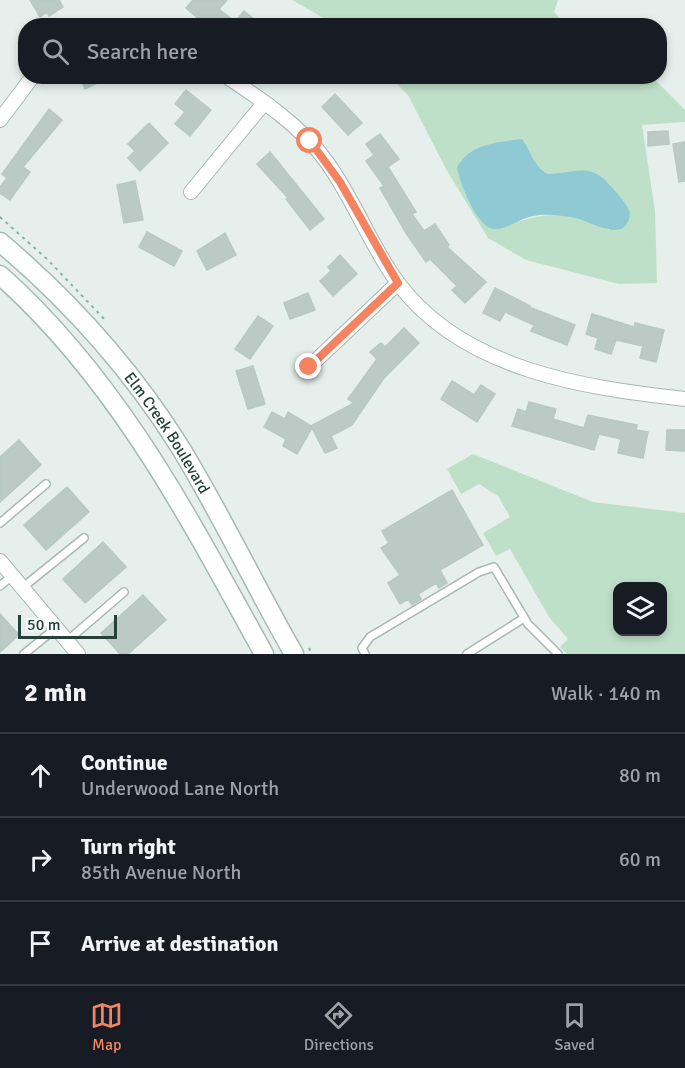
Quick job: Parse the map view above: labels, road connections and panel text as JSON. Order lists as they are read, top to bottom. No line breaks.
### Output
{"streets":{"main road":["Elm Creek Boulevard"]},"scale_bar":"50 m","page":{"search":"Search here","scale":"50 m","heading":["2 min","Walk · 140 m"],"list":[["Continue","Underwood Lane North","80 m"],["Turn right","85th Avenue North","60 m"],"Arrive at destination"],"nav":["Map","Directions","Saved"]}}
